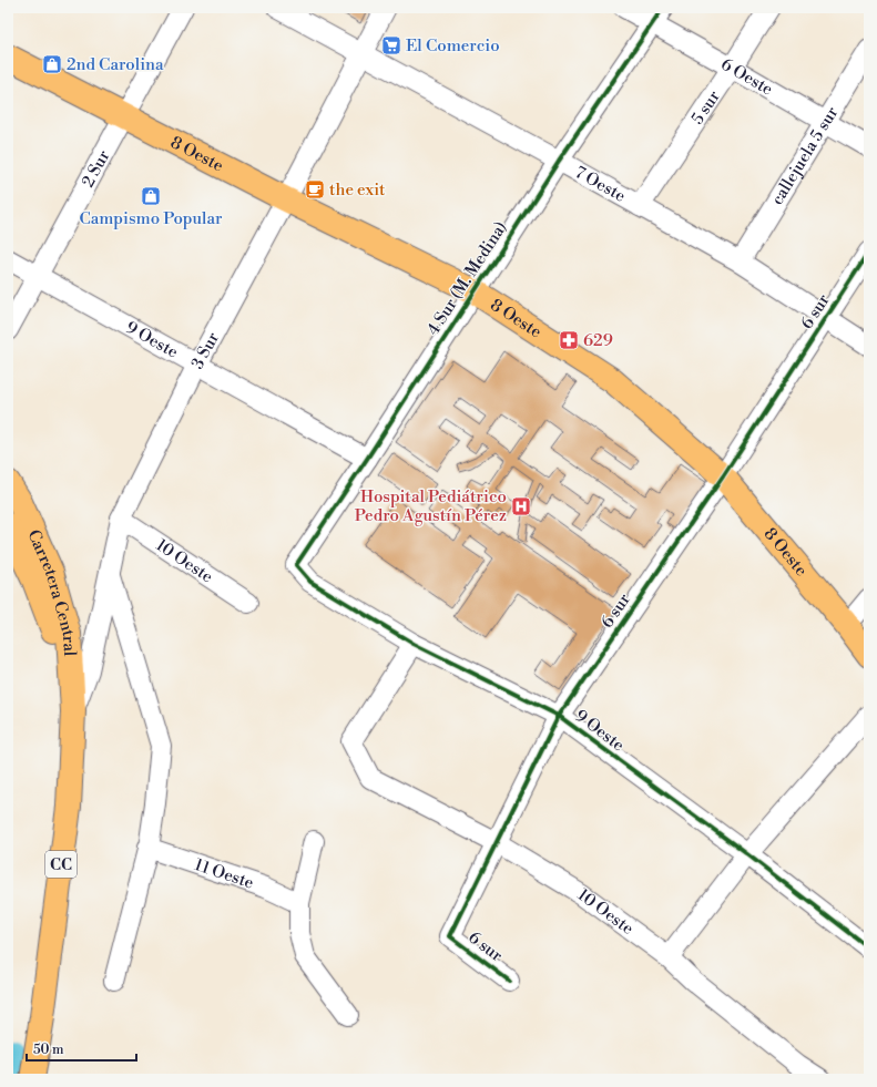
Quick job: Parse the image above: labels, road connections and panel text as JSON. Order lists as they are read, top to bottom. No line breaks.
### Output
{"streets":{"main road":["8 Oeste","Carretera Central","CC"],"street":["6 Oeste","5 sur","callejuela 5 sur","2 Sur","7 Oeste","4 Sur (M. Medina)","6 sur","9 Oeste","3 Sur","10 Oeste","11 Oeste"]},"crossings":[["6 Oeste","5 sur"],["6 Oeste","callejuela 5 sur"],["6 Oeste","4 Sur (M. Medina)"],["5 sur","7 Oeste"],["8 Oeste","2 Sur"],["8 Oeste","4 Sur (M. Medina)"],["8 Oeste","6 sur"],["8 Oeste","3 Sur"],["callejuela 5 sur","7 Oeste"],["2 Sur","9 Oeste"],["7 Oeste","4 Sur (M. Medina)"],["7 Oeste","6 sur"],["7 Oeste","3 Sur"],["4 Sur (M. Medina)","9 Oeste"],["6 sur","9 Oeste"],["6 sur","10 Oeste"],["9 Oeste","3 Sur"],["9 Oeste","10 Oeste"],["3 Sur","10 Oeste"],["3 Sur","Carretera Central"]],"places":{"supermarket":["El Comercio"],"shop":["2nd Carolina","Campismo Popular"],"cafe":["the exit"],"pharmacy":["629"],"hospital":["Hospital Pediátrico Pedro Agustín Pérez"]},"scale_bar":"50 m"}
